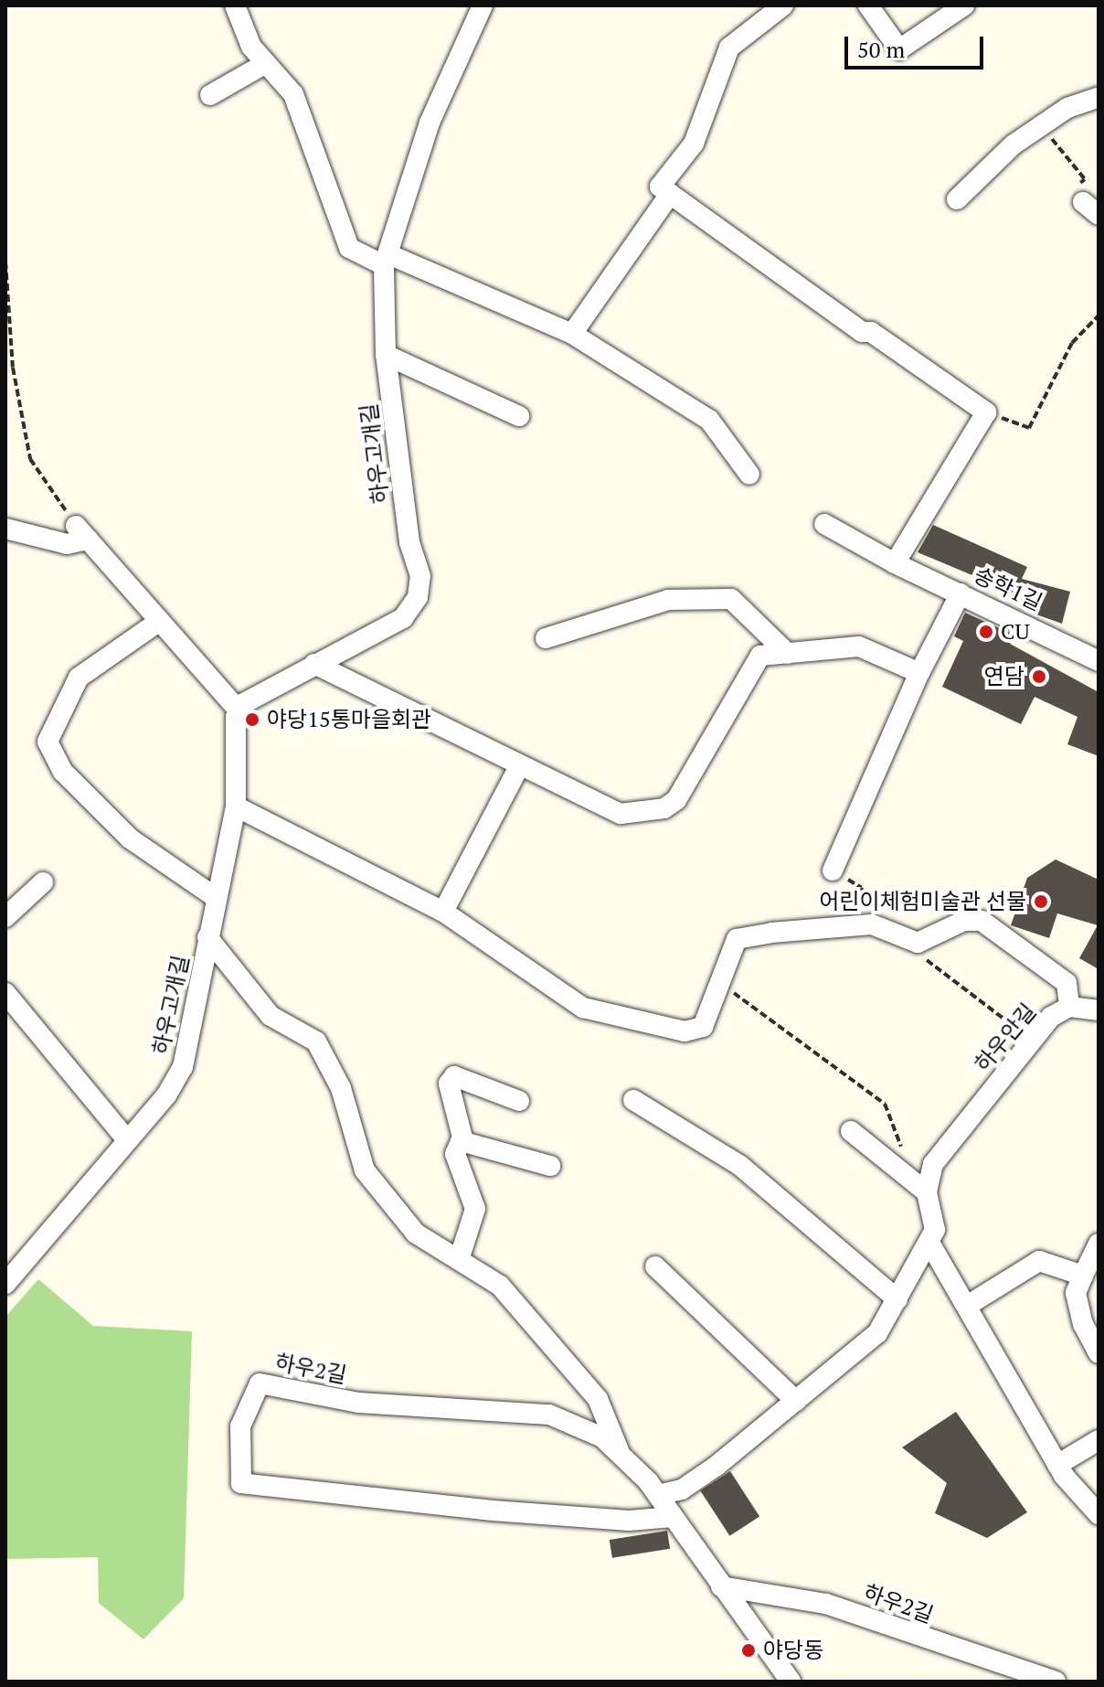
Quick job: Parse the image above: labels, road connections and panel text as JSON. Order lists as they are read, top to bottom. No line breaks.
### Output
{"streets":{"street":["하우고개길","송학1길","하우안길","하우2길"]},"places":["CU","연담","야당15통마을회관","어린이체험미술관 선물","야당동"],"scale_bar":"50 m"}
